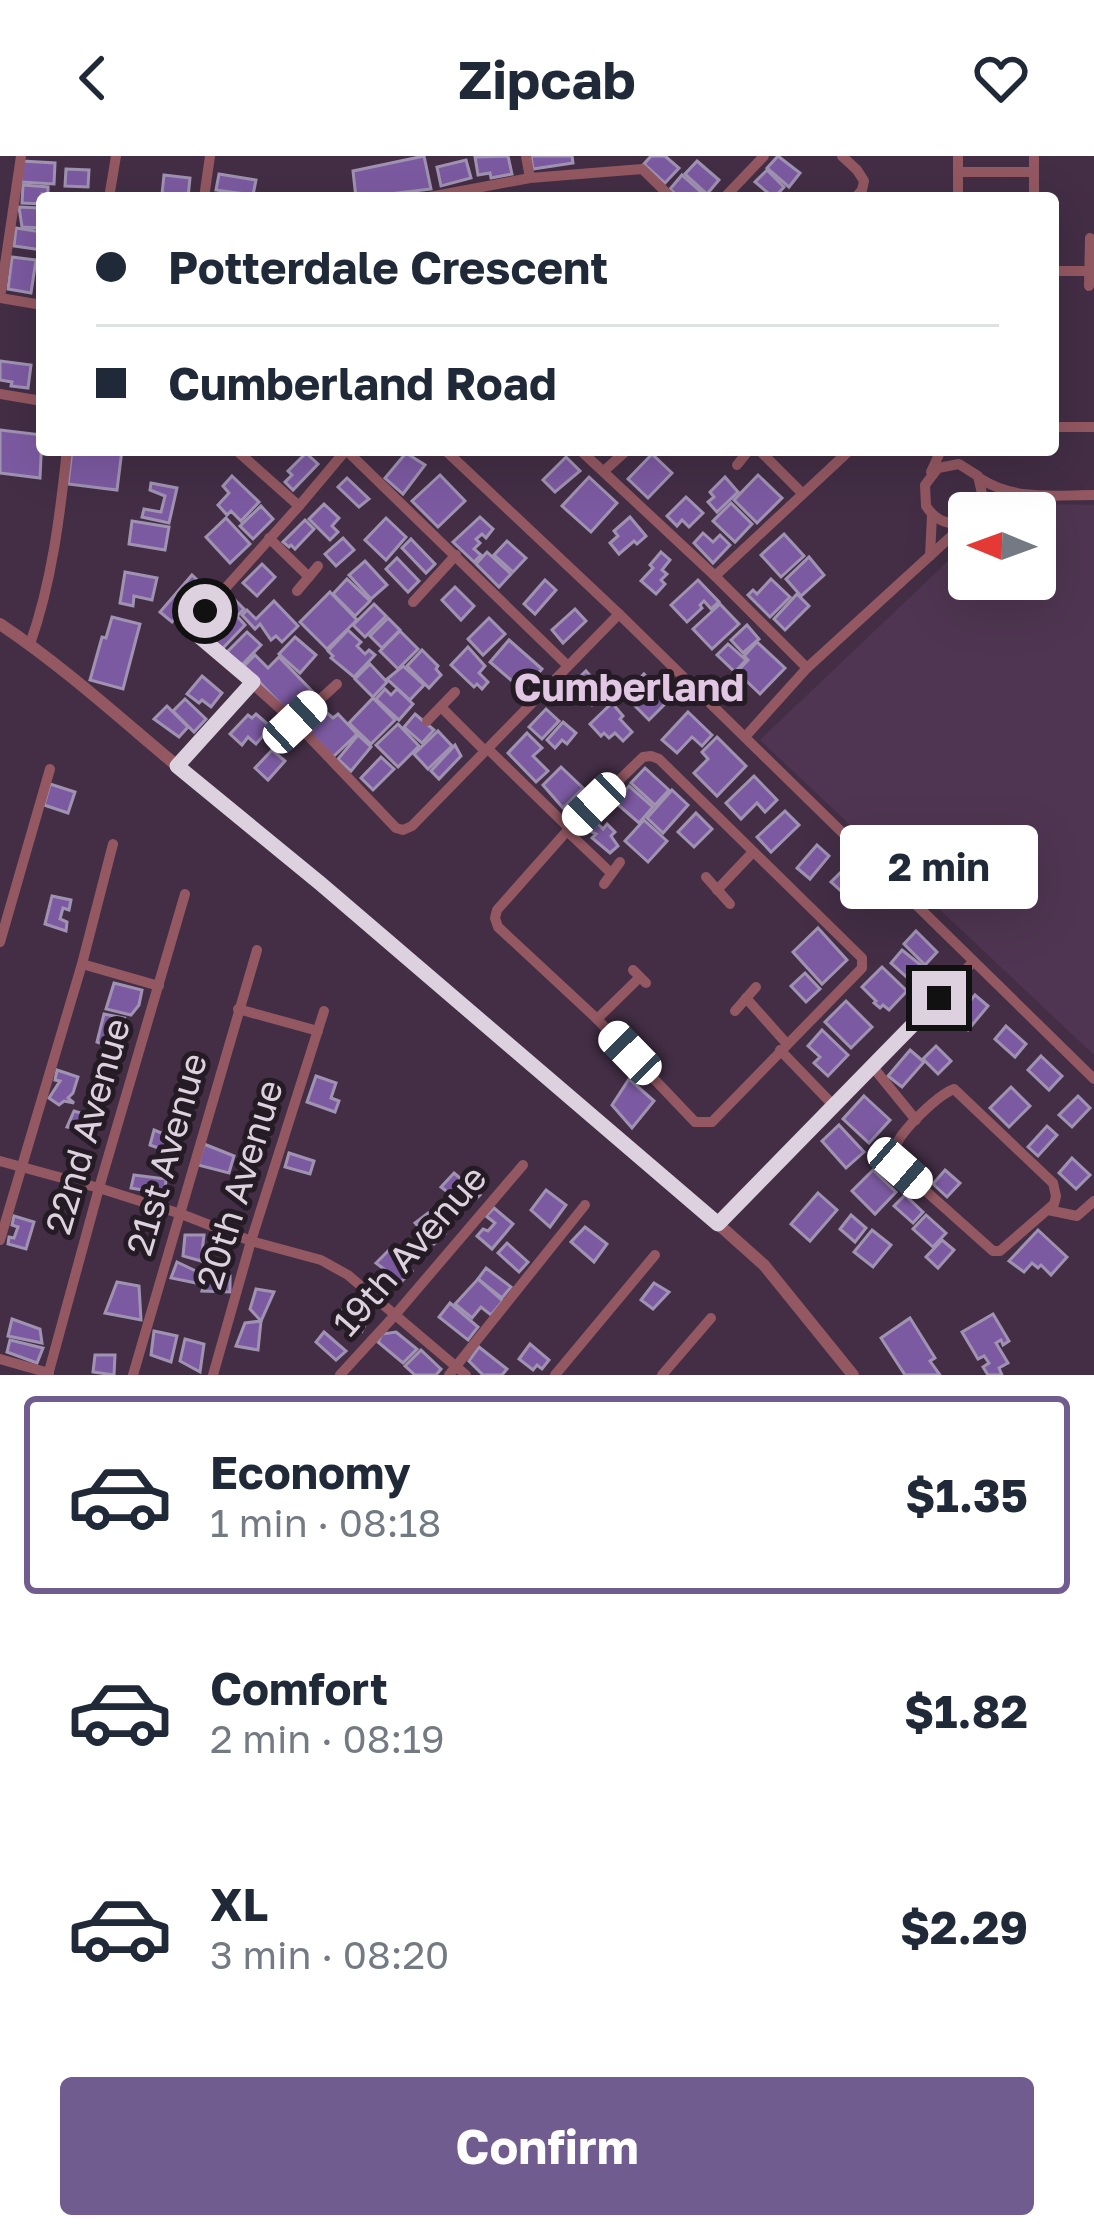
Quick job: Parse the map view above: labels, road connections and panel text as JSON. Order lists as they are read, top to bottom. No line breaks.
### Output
{"streets":{"street":["22nd Avenue","21st Avenue","20th Avenue","19th Avenue"]},"districts":["Cumberland"],"north":"left","page":{"header":"Zipcab","banner":["Potterdale Crescent","Cumberland Road"],"bubble":"2 min","list":[{"name":"Economy","note":"1 min · 08:18","value":"$1.35"},{"name":"Comfort","note":"2 min · 08:19","value":"$1.82"},{"name":"XL","note":"3 min · 08:20","value":"$2.29"}],"buttons":"Confirm"}}
